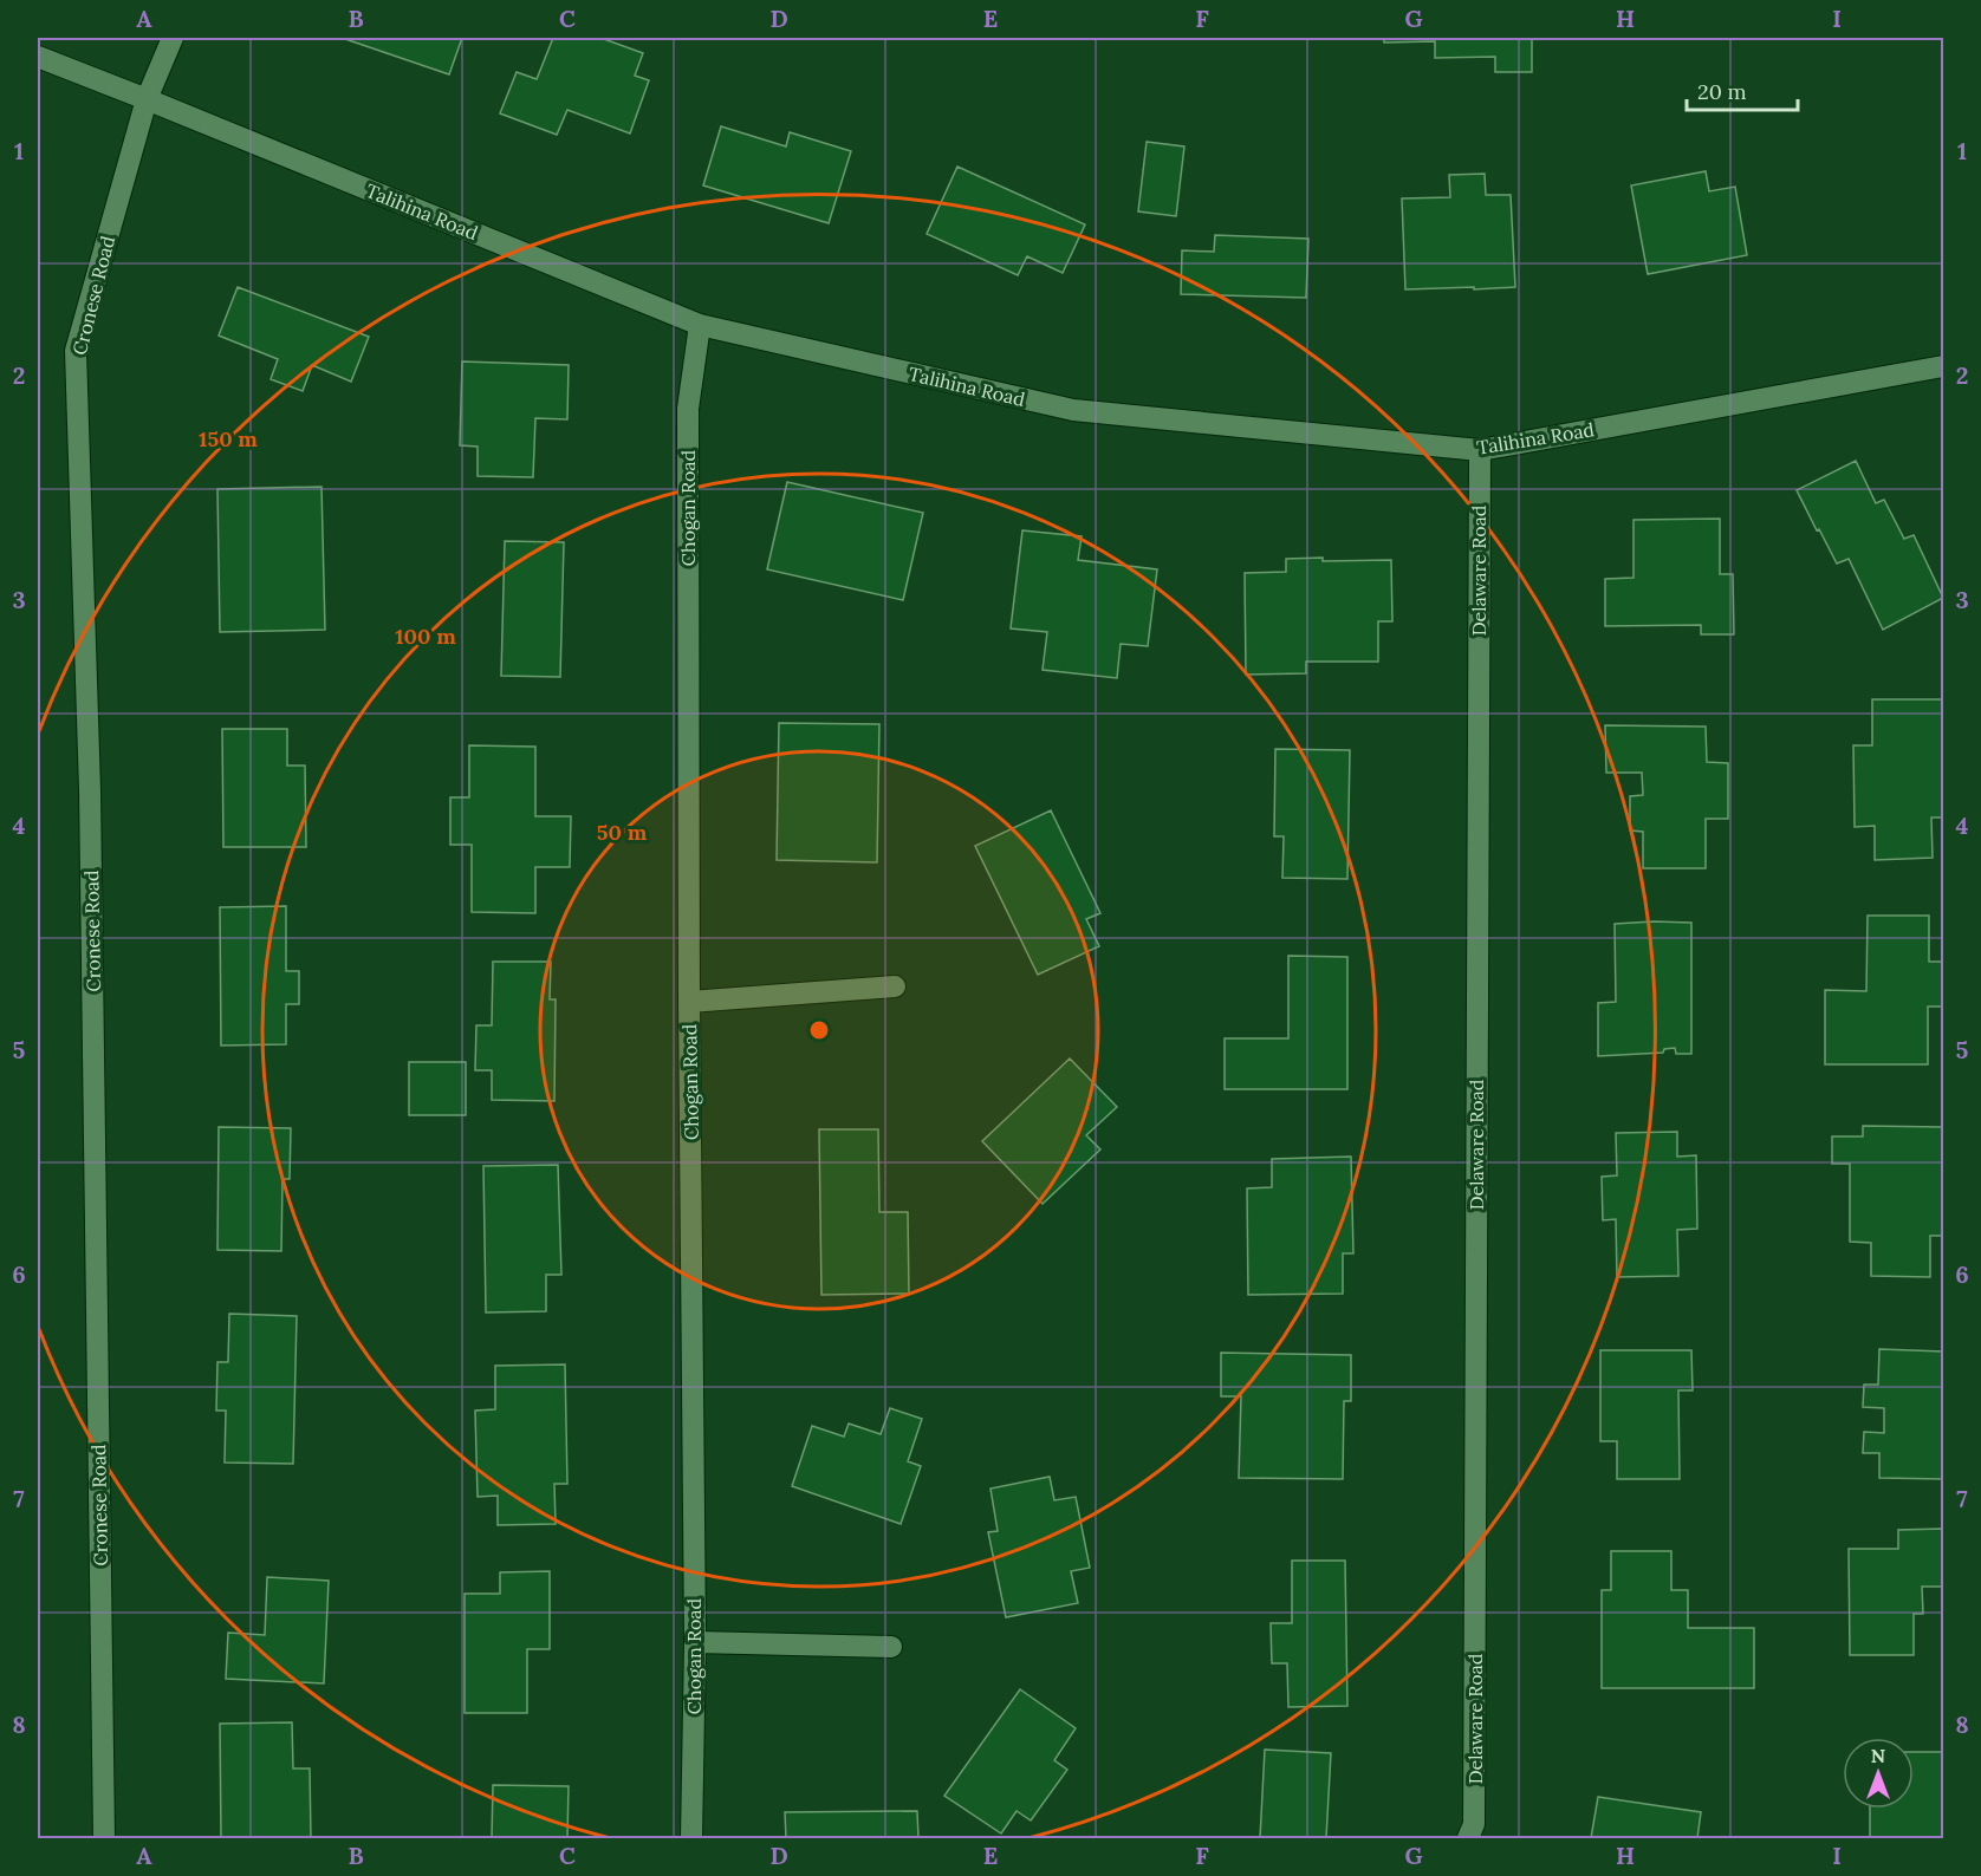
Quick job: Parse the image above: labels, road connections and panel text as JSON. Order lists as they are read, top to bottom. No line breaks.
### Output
{"streets":{"street":["Talihina Road","Cronese Road","Chogan Road","Delaware Road"]},"crossings":[["Talihina Road","Cronese Road"],["Talihina Road","Chogan Road"],["Talihina Road","Delaware Road"]],"scale_bar":"20 m","north":"top","grid":{"columns":["A","B","C","D","E","F","G","H","I"],"rows":["1","2","3","4","5","6","7","8"]},"rings":["150 m","100 m","50 m"]}
